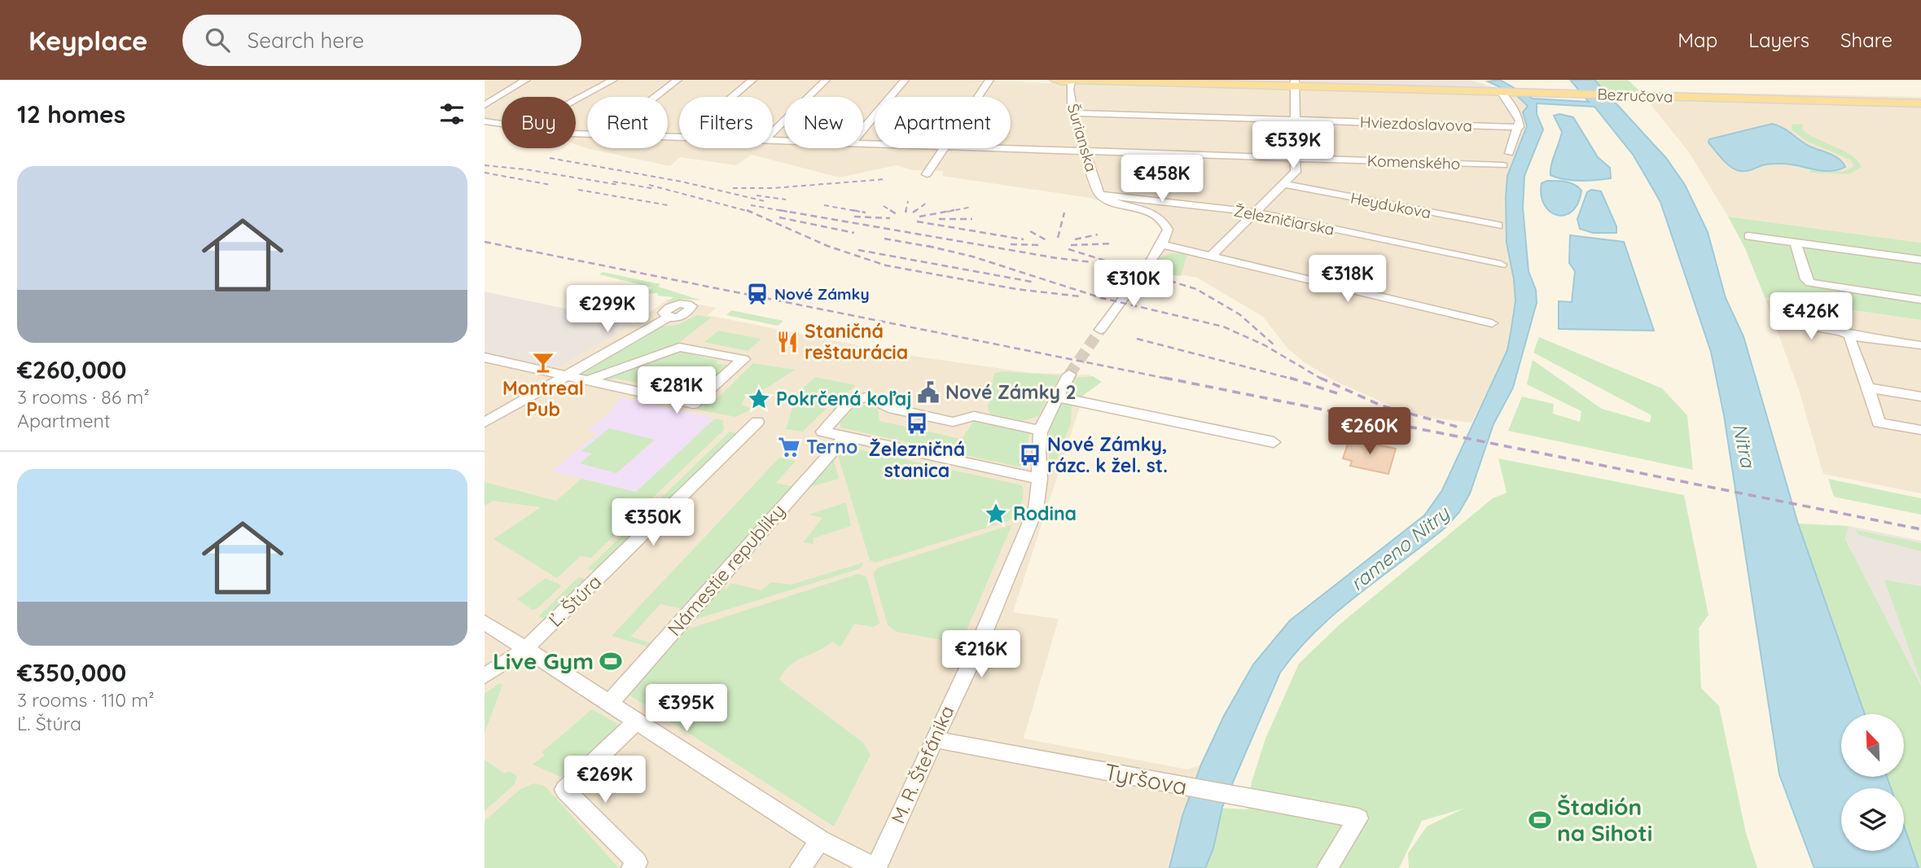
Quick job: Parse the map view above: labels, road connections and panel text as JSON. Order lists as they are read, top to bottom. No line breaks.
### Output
{"streets":{"main road":["Bezručova"],"street":["Hviezdoslavova","Šurianska","Komenského","Heydukova","Železničiarska","Námestie republiky","Ľ. Štúra","M. R. Štefánika","Tyršova"]},"crossings":[["Bezručova","Šurianska"],["Hviezdoslavova","Šurianska"],["Šurianska","Komenského"],["Šurianska","Železničiarska"],["M. R. Štefánika","Tyršova"]],"water":["Nitra","rameno Nitry"],"places":{"station":["Nové Zámky"],"restaurant":["Staničná reštaurácia"],"bar":["Montreal Pub"],"public building":["Nové Zámky 2"],"place":["Pokrčená koľaj","Rodina"],"bus stop":["Železničná stanica","Nové Zámky, rázc. k žel. st."],"supermarket":["Terno"],"sports":["Live Gym","Štadión na Sihoti"]},"north":"top left","page":{"header":"Keyplace","search":"Search here","nav":["Map","Layers","Share"],"heading":"12 homes","chip":["Buy","Rent","Filters","New","Apartment"],"price":["€539K","€458K","€318K","€310K","€299K","€426K","€281K","€260K","€350K","€216K","€395K","€269K"],"list":[{"name":"€260,000","note":"3 rooms · 86 m² · Apartment"},{"name":"€350,000","note":"3 rooms · 110 m² · Ľ. Štúra"}]}}
